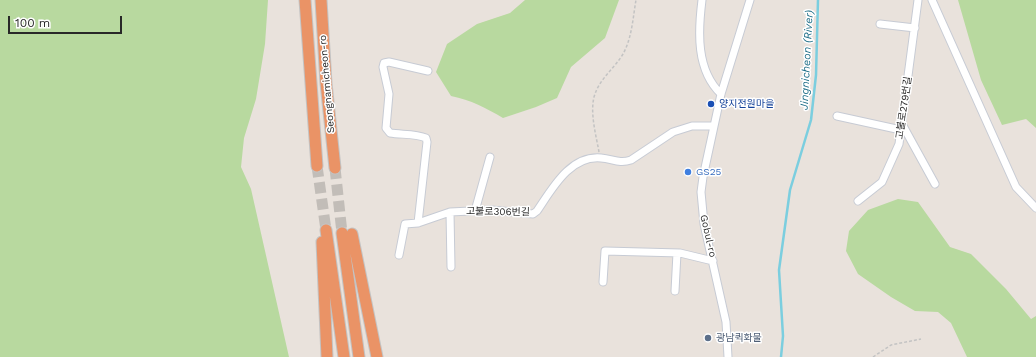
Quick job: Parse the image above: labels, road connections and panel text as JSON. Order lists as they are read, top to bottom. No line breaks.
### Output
{"streets":{"highway":["Seongnamicheon-ro"],"street":["고불로279번길","고불로306번길","Gobul-ro"]},"crossings":[["고불로306번길","Gobul-ro"]],"water":["Jingnicheon (River)"],"places":["양지전원마을","GS25","광남퀵화물"],"scale_bar":"100 m"}
